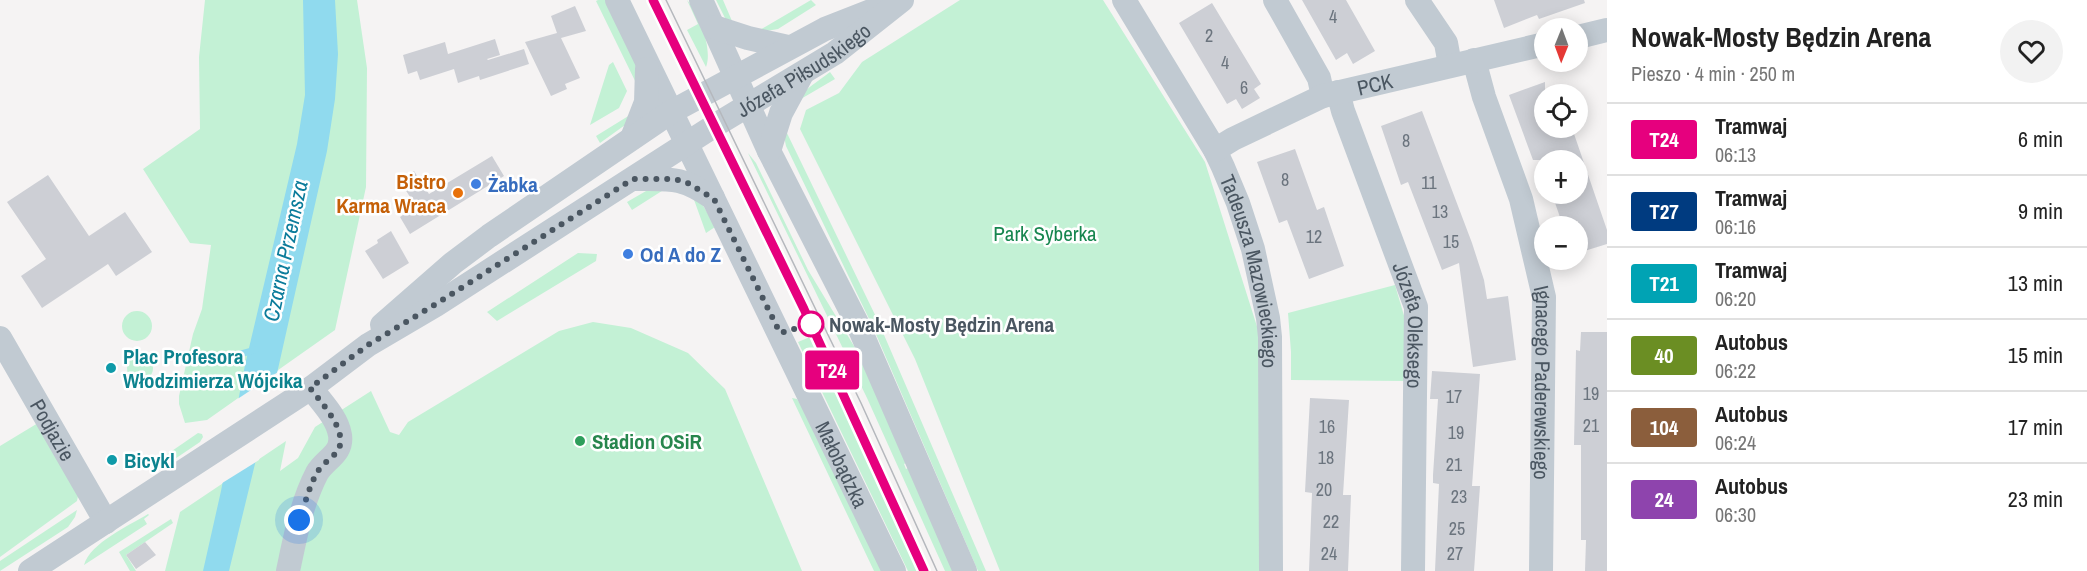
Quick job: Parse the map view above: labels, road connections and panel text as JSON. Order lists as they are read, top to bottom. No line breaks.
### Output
{"streets":{"street":["Józefa Piłsudskiego","PCK","Tadeusza Mazowieckiego","Józefa Oleksego","Ignacego Paderewskiego","Podjazie","Małobądzka"]},"crossings":[["Józefa Piłsudskiego","Podjazie"],["Józefa Piłsudskiego","Małobądzka"],["PCK","Tadeusza Mazowieckiego"],["PCK","Józefa Oleksego"],["PCK","Ignacego Paderewskiego"]],"water":["Czarna Przemsza"],"parks":["Park Syberka"],"places":["Żabka","Bistro Karma Wraca","Od A do Z","Nowak-Mosty Będzin Arena","Plac Profesora Włodzimierza Wójcika","Stadion OSiR","Bicykl"],"lines":["tram line T24"],"house_numbers":["4","2","4","6","8","8","11","13","12","15","19","17","21","16","19","18","21","20","23","22","25","24","27"],"north":"bottom","page":{"on_map":"T24","heading":["Nowak-Mosty Będzin Arena","Pieszo · 4 min · 250 m"],"map_buttons":["+","−"],"list":[{"mark":"T24","name":"Tramwaj","note":"06:13","value":"6 min"},{"mark":"T27","name":"Tramwaj","note":"06:16","value":"9 min"},{"mark":"T21","name":"Tramwaj","note":"06:20","value":"13 min"},{"mark":"40","name":"Autobus","note":"06:22","value":"15 min"},{"mark":"104","name":"Autobus","note":"06:24","value":"17 min"},{"mark":"24","name":"Autobus","note":"06:30","value":"23 min"}]}}
